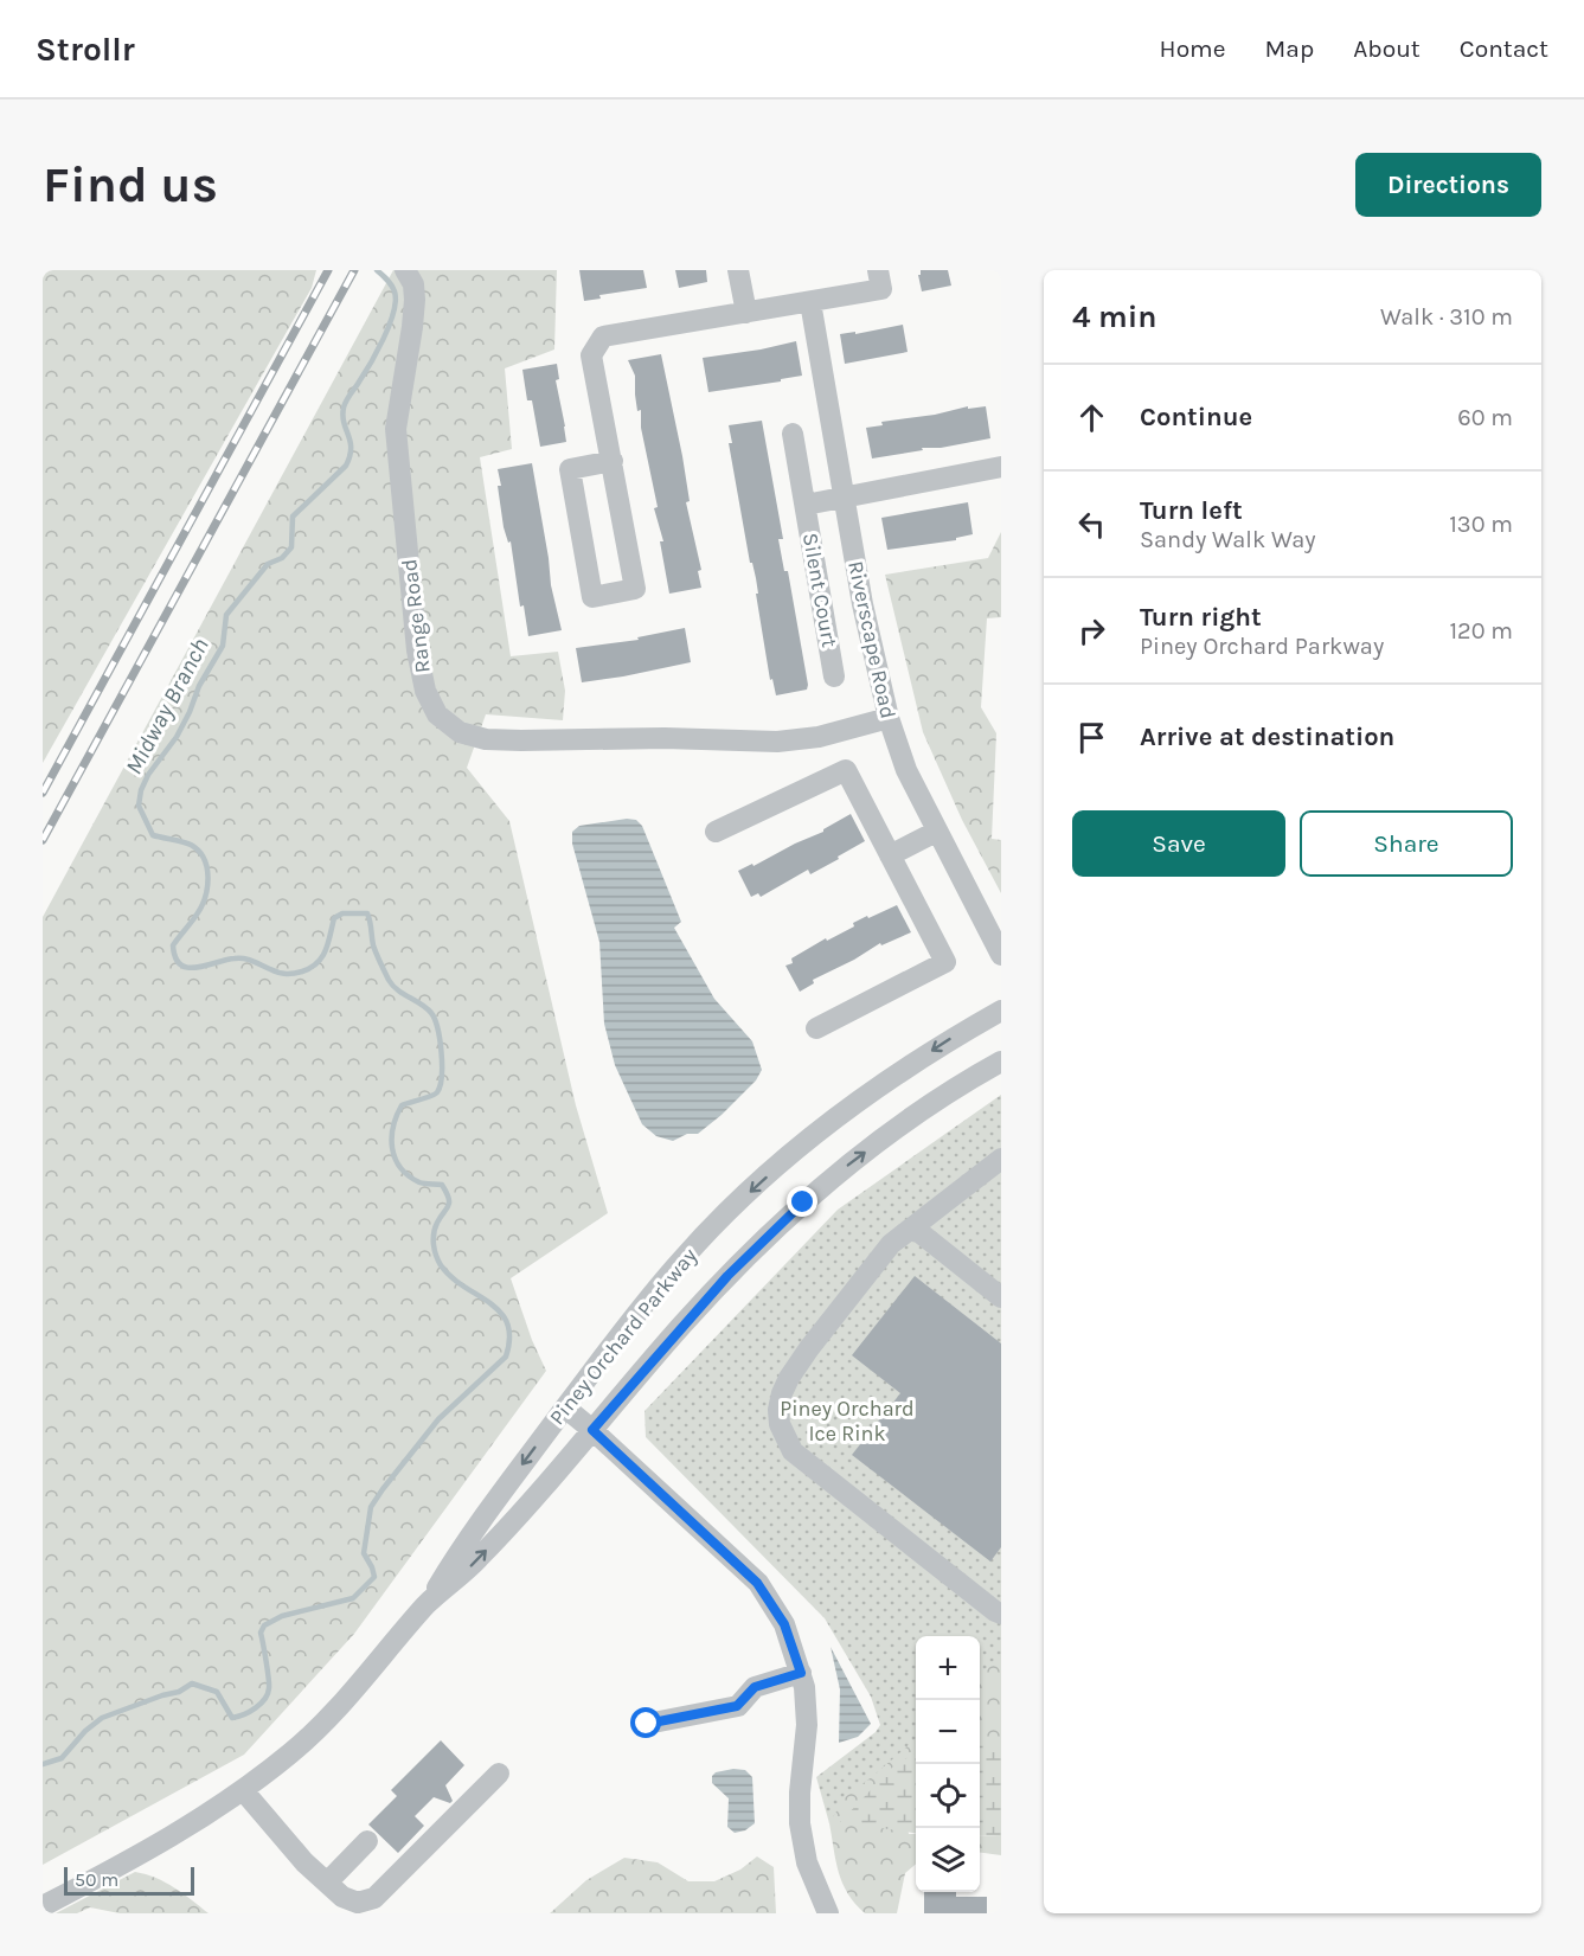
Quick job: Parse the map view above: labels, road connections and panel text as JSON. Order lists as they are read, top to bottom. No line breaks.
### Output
{"streets":{"street":["Silent Court","Range Road","Riverscape Road","Piney Orchard Parkway"]},"crossings":[["Silent Court","Riverscape Road"],["Range Road","Riverscape Road"]],"water":["Midway Branch"],"parks":["Piney Orchard Ice Rink"],"scale_bar":"50 m","page":{"header":"Strollr","nav":["Home","Map","About","Contact"],"buttons":["Directions",["Save","Share"]],"title":"Find us","heading":["4 min","Walk · 310 m"],"list":[["Continue","60 m"],["Turn left","Sandy Walk Way","130 m"],["Turn right","Piney Orchard Parkway","120 m"],"Arrive at destination"],"map_buttons":["+","−"],"scale":"50 m"}}
